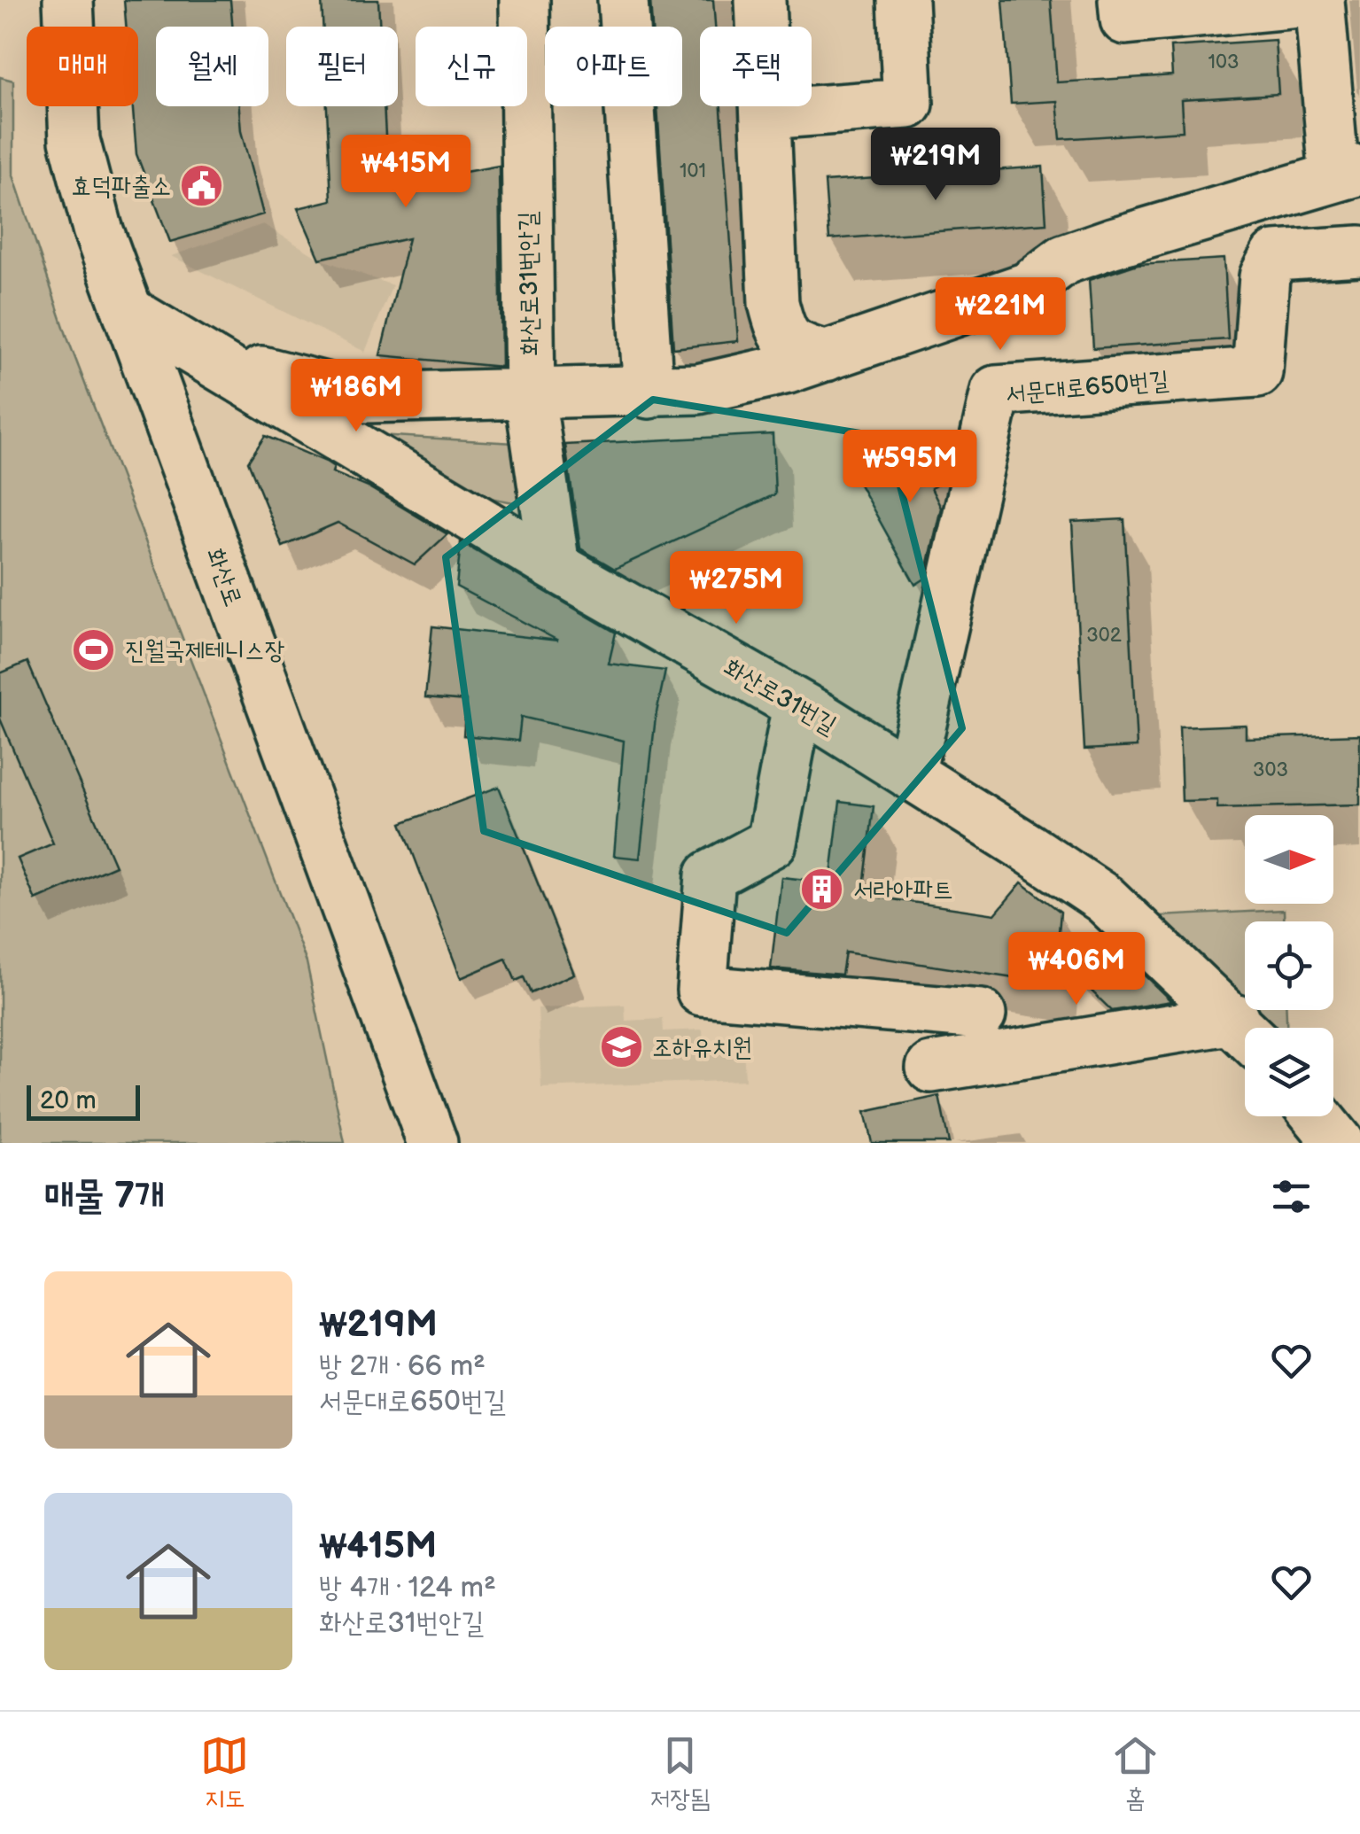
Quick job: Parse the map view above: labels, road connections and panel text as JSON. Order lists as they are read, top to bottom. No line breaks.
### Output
{"streets":{"street":["화산로31번안길","서문대로650번길","화산로","화산로31번길"]},"crossings":[["화산로31번안길","화산로31번길"],["서문대로650번길","화산로31번길"],["화산로","화산로31번길"]],"places":{"public building":["효덕파출소"],"sports":["진월국제테니스장"],"building":["서라아파트"],"school or university":["조하유치원"]},"house_numbers":["103","101","302","303"],"scale_bar":"20 m","north":"right","page":{"chip":["매매","월세","필터","신규","아파트","주택"],"price":["₩219M","₩415M","₩221M","₩186M","₩595M","₩275M","₩406M"],"scale":"20 m","heading":"매물 7개","list":[{"name":"₩219M","note":"방 2개 · 66 m² · 서문대로650번길"},{"name":"₩415M","note":"방 4개 · 124 m² · 화산로31번안길"}],"tabs":["지도","저장됨","홈"]}}
